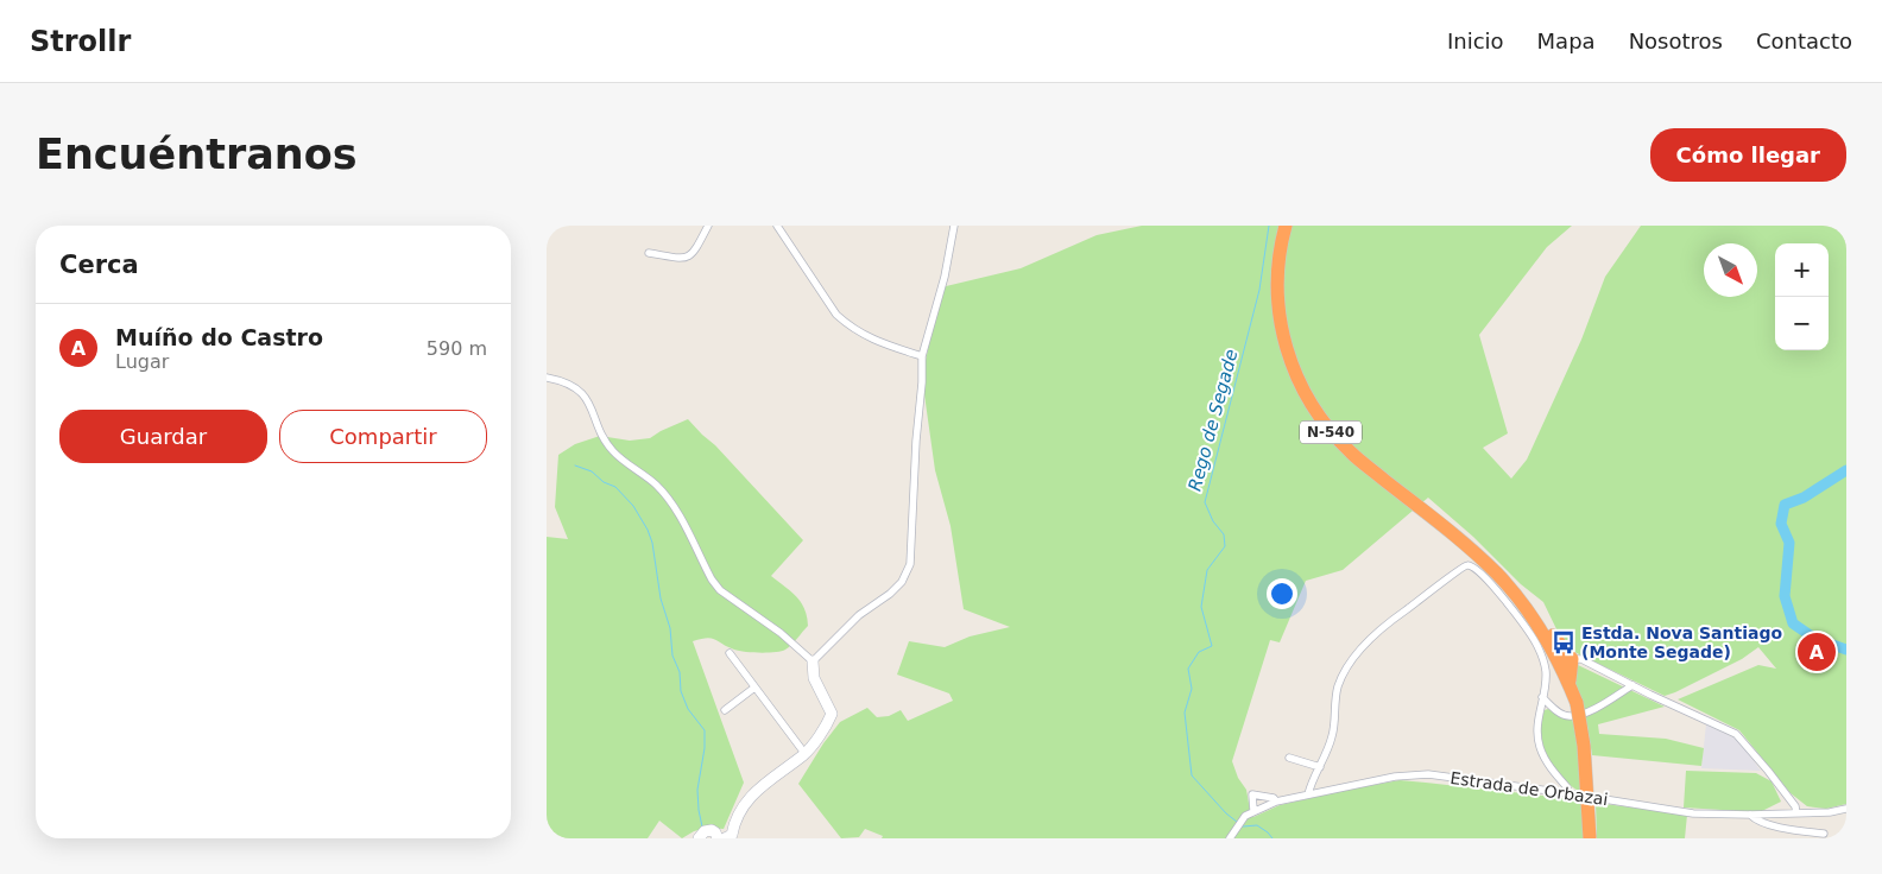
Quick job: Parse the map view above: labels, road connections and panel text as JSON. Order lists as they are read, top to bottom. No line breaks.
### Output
{"streets":{"highway":["N-540"],"street":["Estrada de Orbazai"]},"water":["Rego de Segade"],"places":{"bus stop":["Estda. Nova Santiago (Monte Segade)"]},"north":"bottom right","page":{"header":"Strollr","nav":["Inicio","Mapa","Nosotros","Contacto"],"buttons":["Cómo llegar",["Guardar","Compartir"]],"title":"Encuéntranos","heading":"Cerca","map_buttons":["+","−"],"list":[{"mark":"A","name":"Muíño do Castro","note":"Lugar","value":"590 m"}],"pins":"A"}}
